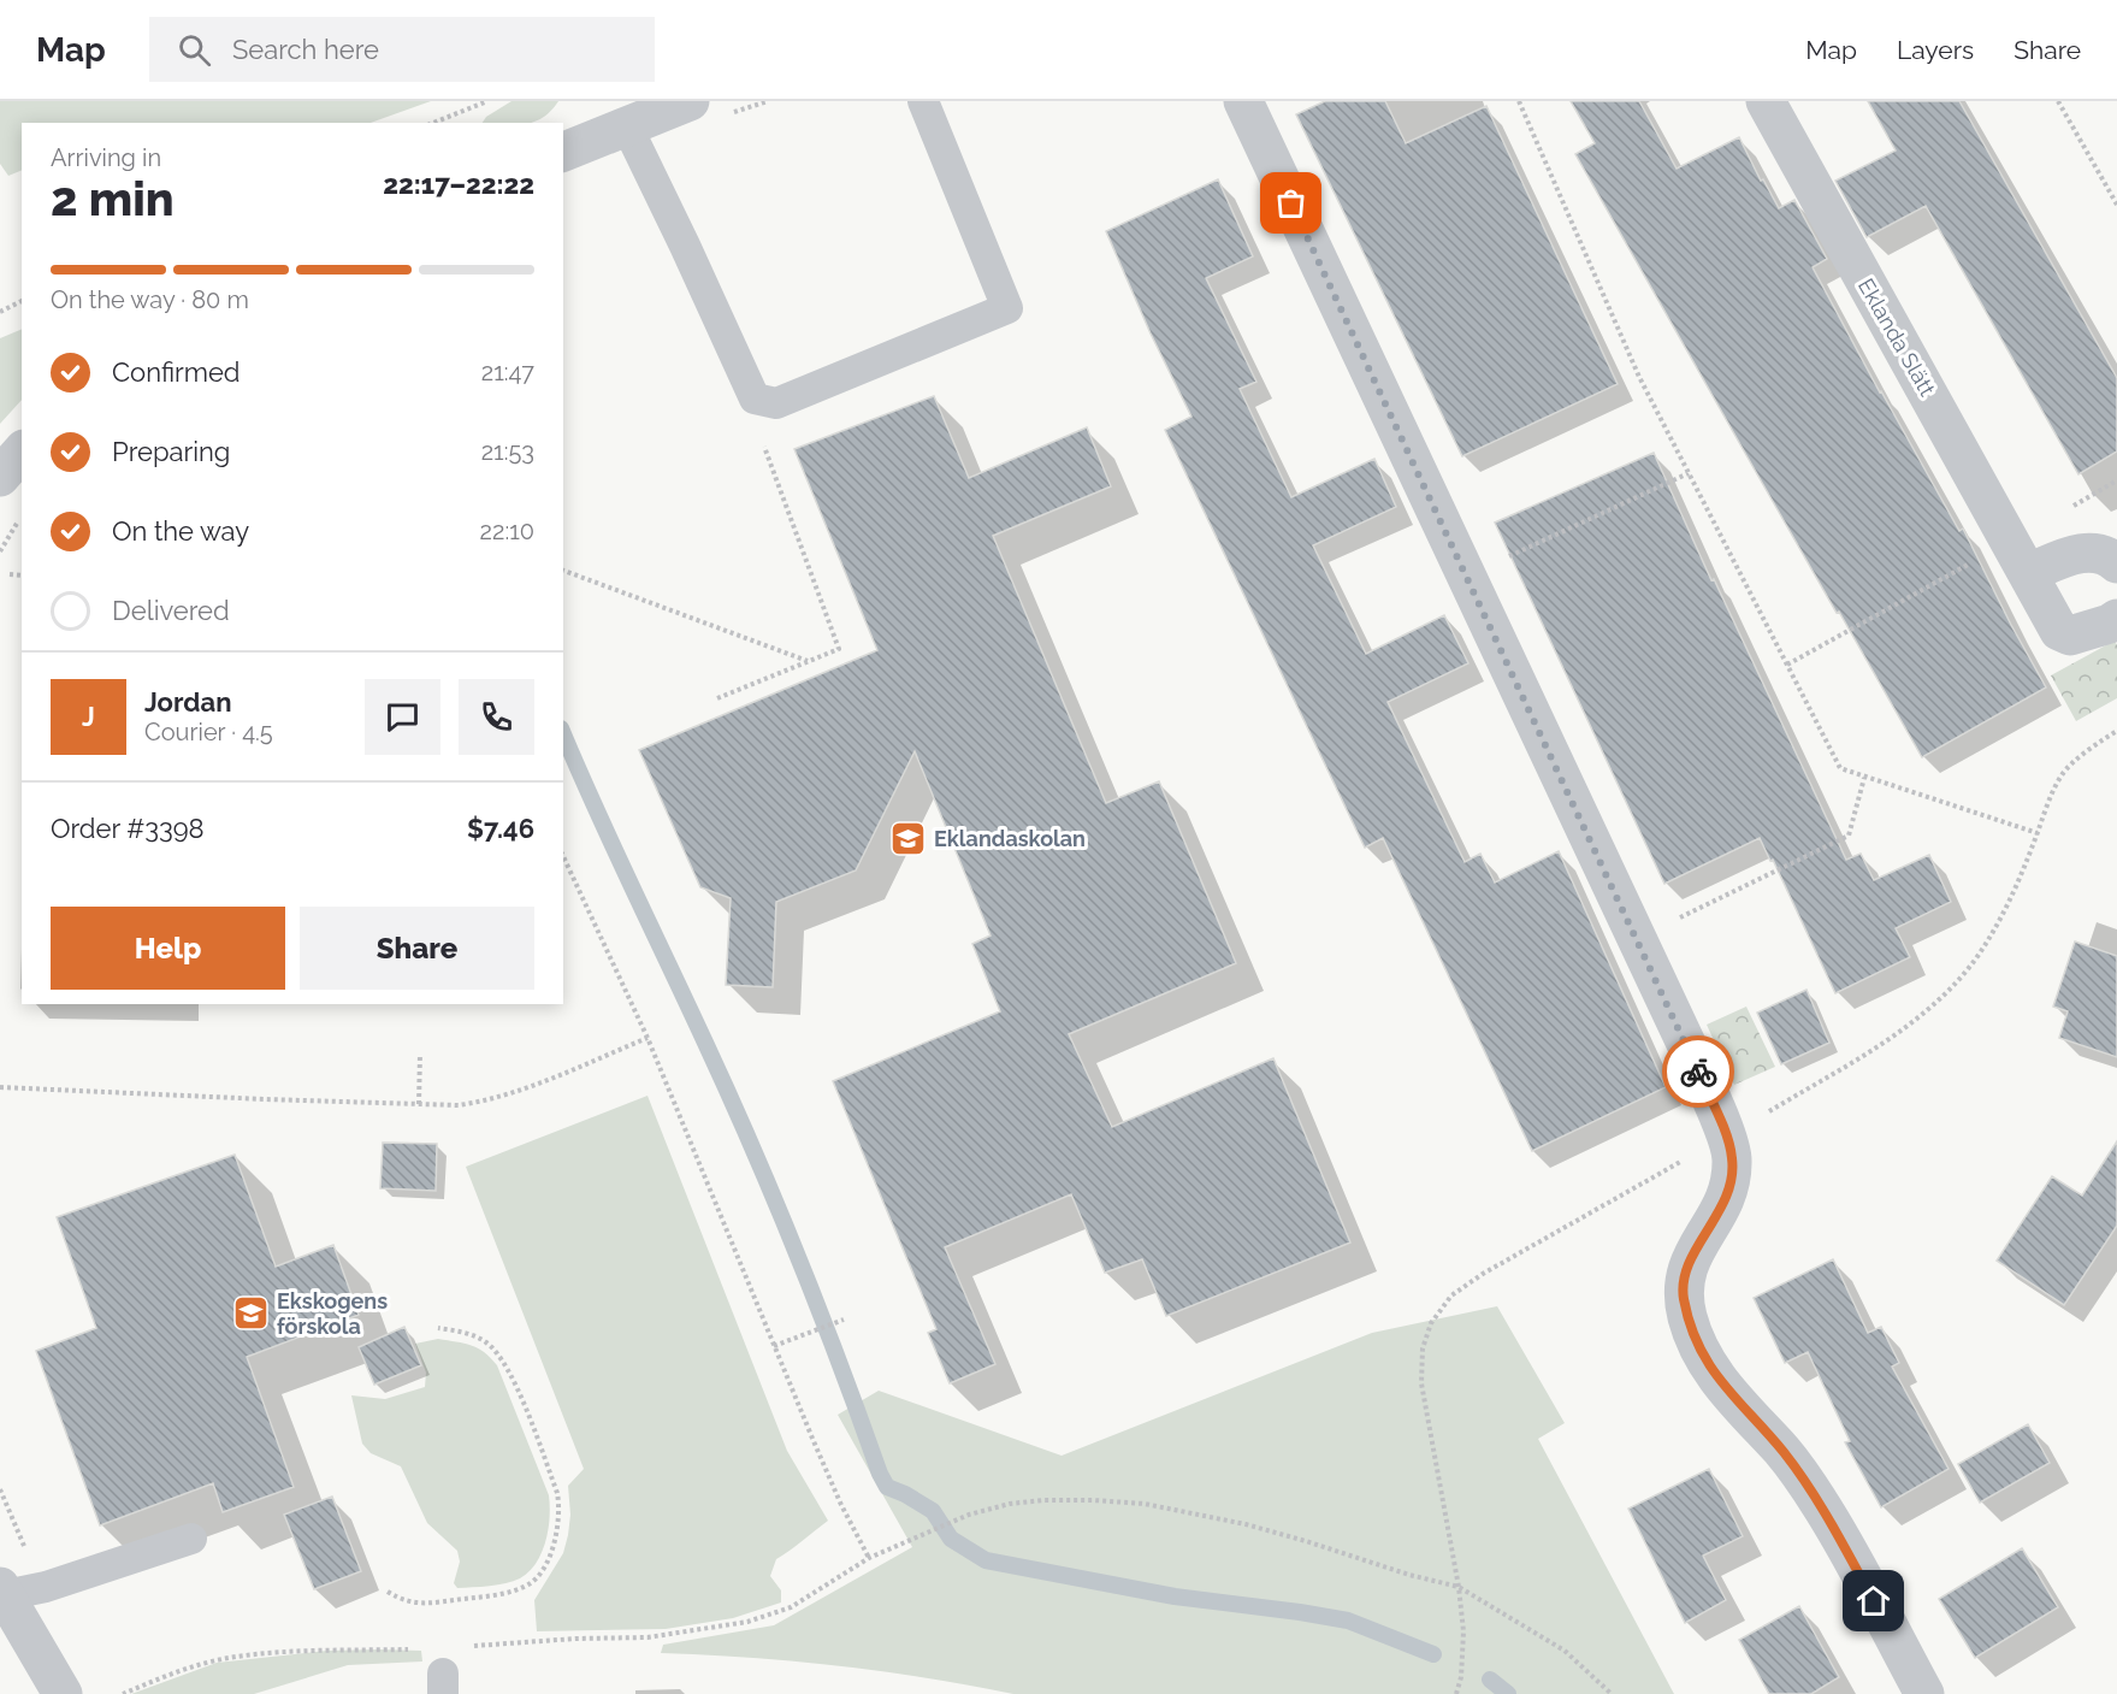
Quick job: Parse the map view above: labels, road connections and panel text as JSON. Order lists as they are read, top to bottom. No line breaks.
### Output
{"streets":{"street":["Eklanda Slätt"]},"places":{"school or university":["Eklandaskolan","Ekskogens förskola"]},"page":{"header":"Map","search":"Search here","nav":["Map","Layers","Share"],"heading":["2 min","Arriving in","22:17–22:22"],"panel":["Jordan","Courier · 4.5","Order #3398","$7.46"],"bar":"On the way · 80 m","list":[["Confirmed","21:47"],["Preparing","21:53"],["On the way","22:10"],"Delivered"],"round":"J","buttons":["Help","Share"]}}
